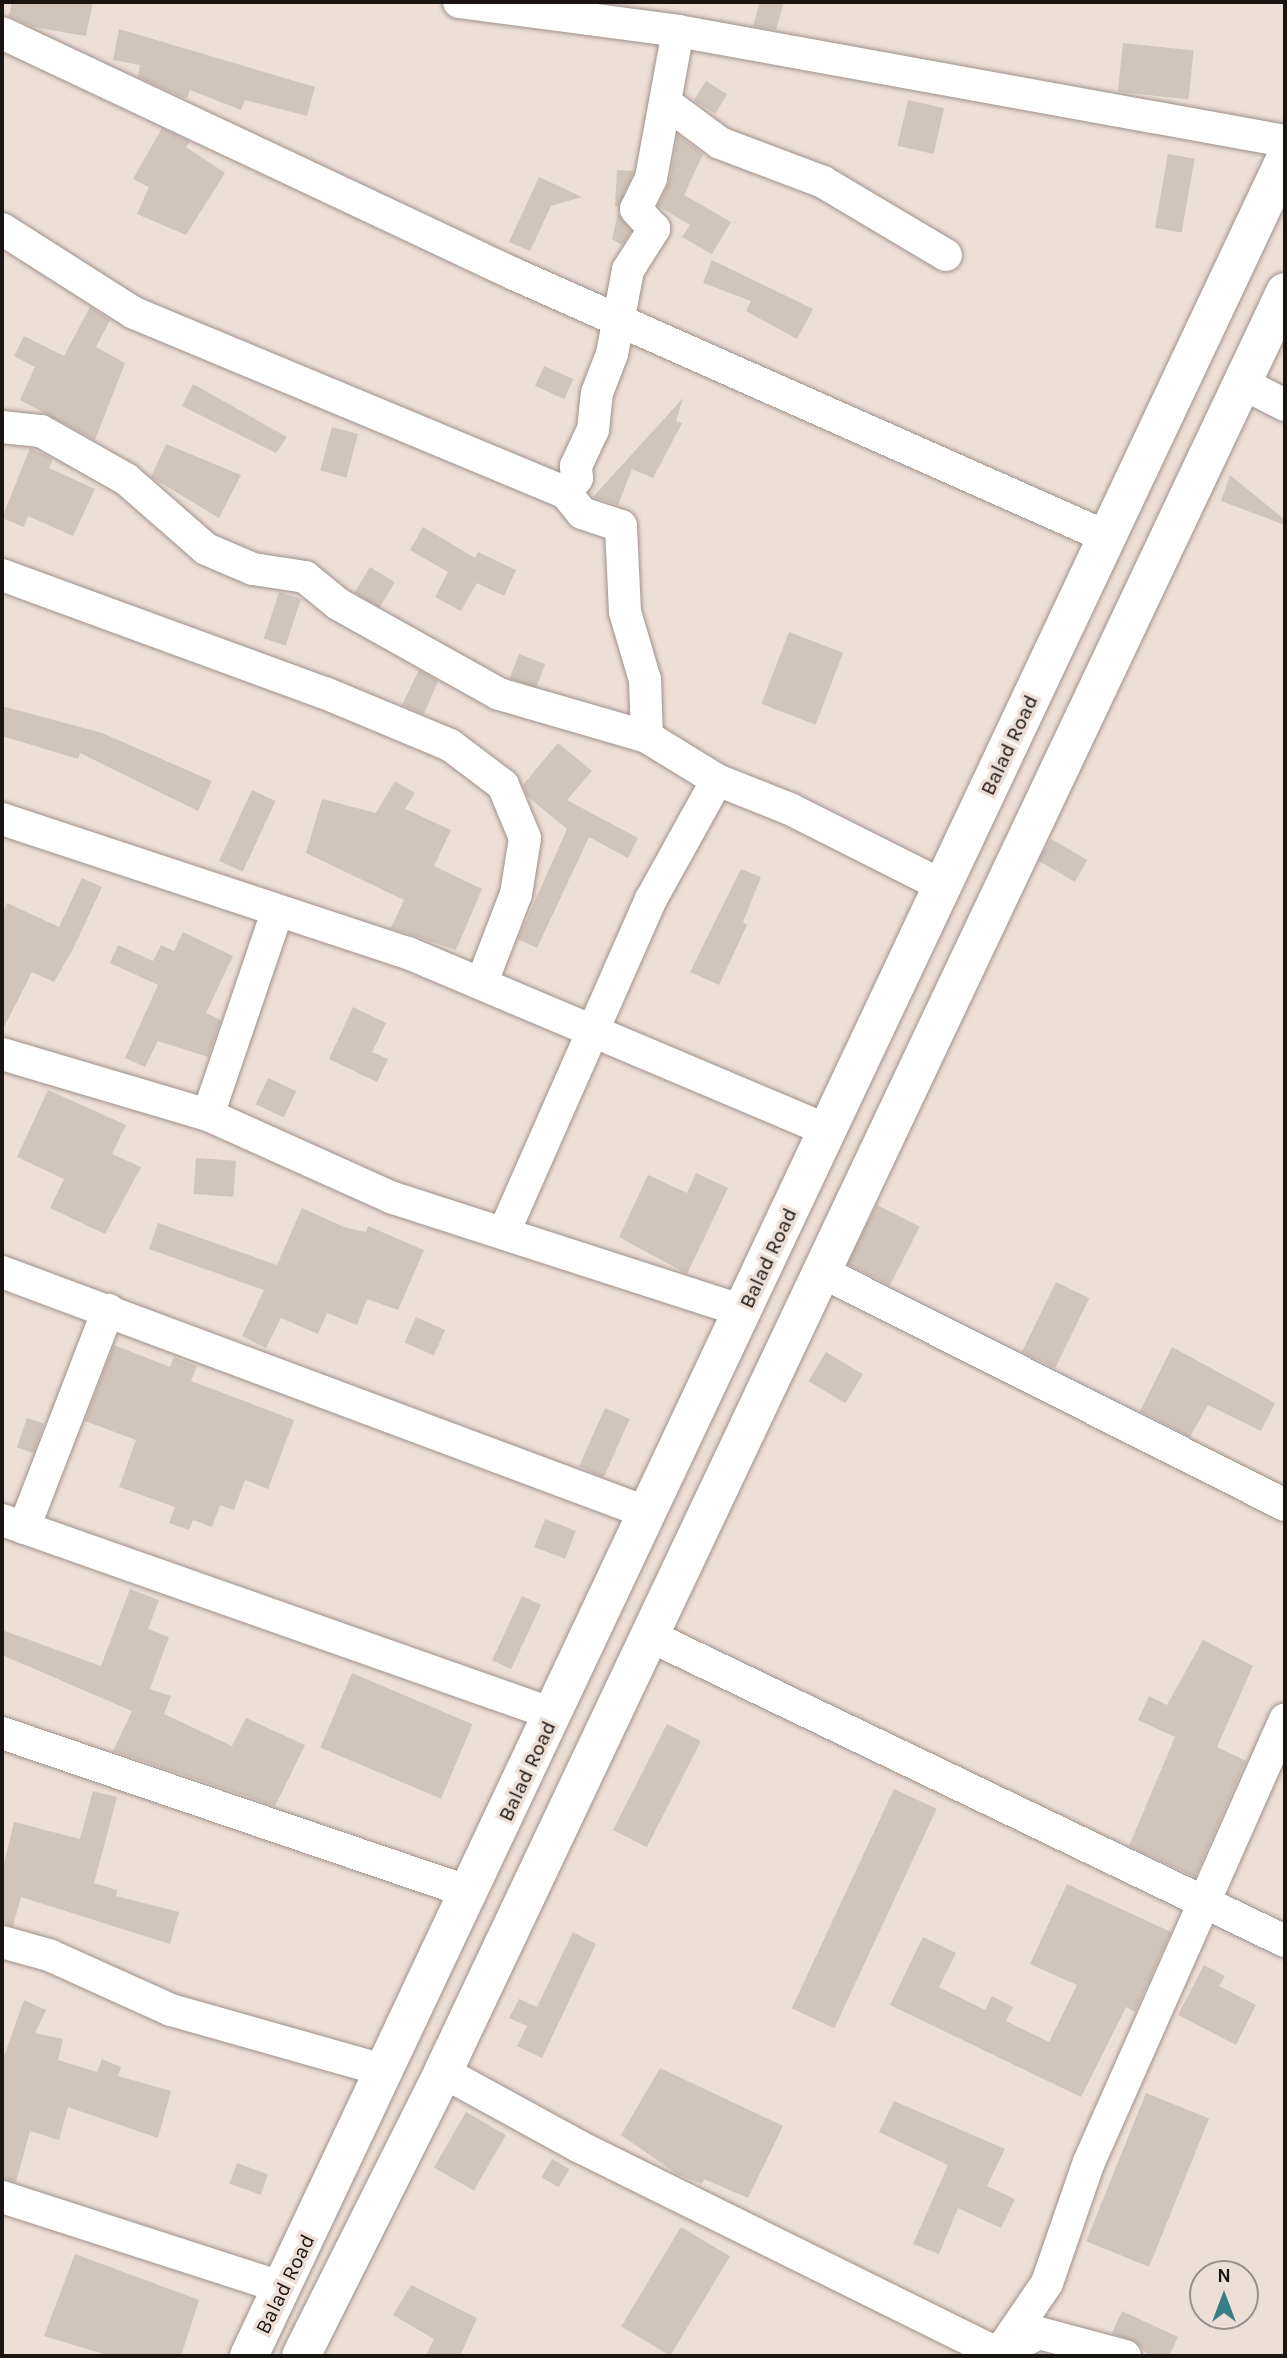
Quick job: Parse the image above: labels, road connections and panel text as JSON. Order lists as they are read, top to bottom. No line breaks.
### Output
{"streets":{"highway":["Balad Road"]},"north":"top"}
